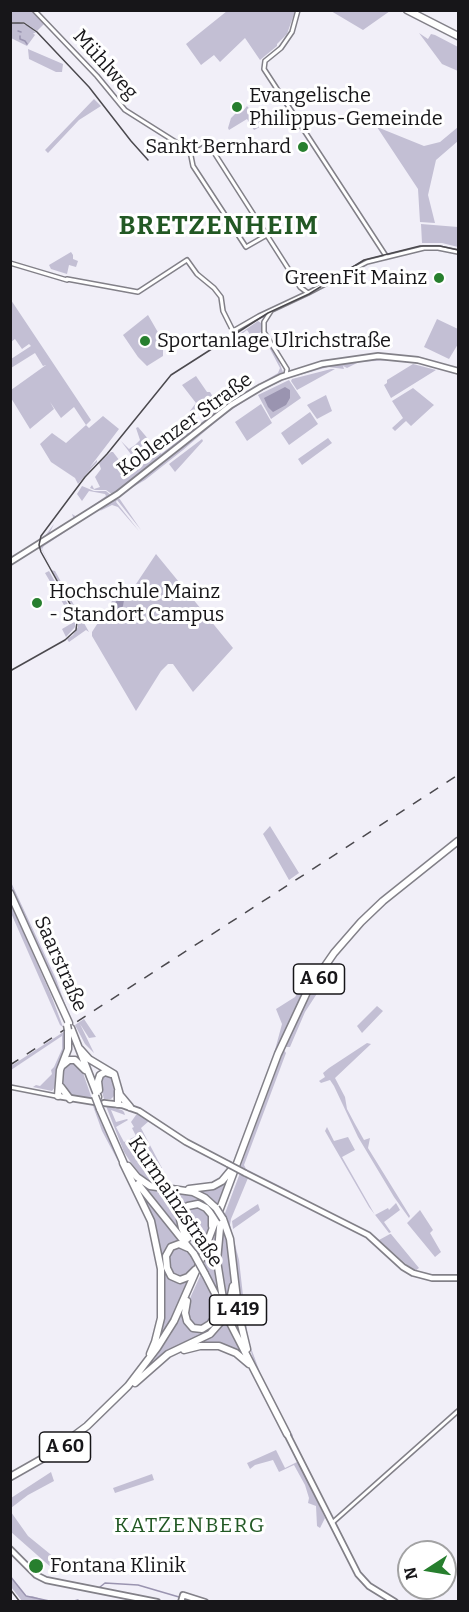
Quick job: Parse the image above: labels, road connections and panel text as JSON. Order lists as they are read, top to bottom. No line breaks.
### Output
{"streets":{"highway":["Saarstraße","A 60","Kurmainzstraße","L 419"],"main road":["Koblenzer Straße"],"street":["Mühlweg"]},"crossings":[["Saarstraße","Kurmainzstraße"],["A 60","Kurmainzstraße"]],"districts":["BRETZENHEIM","KATZENBERG"],"places":["Evangelische Philippus-Gemeinde","Sankt Bernhard","GreenFit Mainz","Sportanlage Ulrichstraße","Hochschule Mainz - Standort Campus","Fontana Klinik"],"north":"left"}
